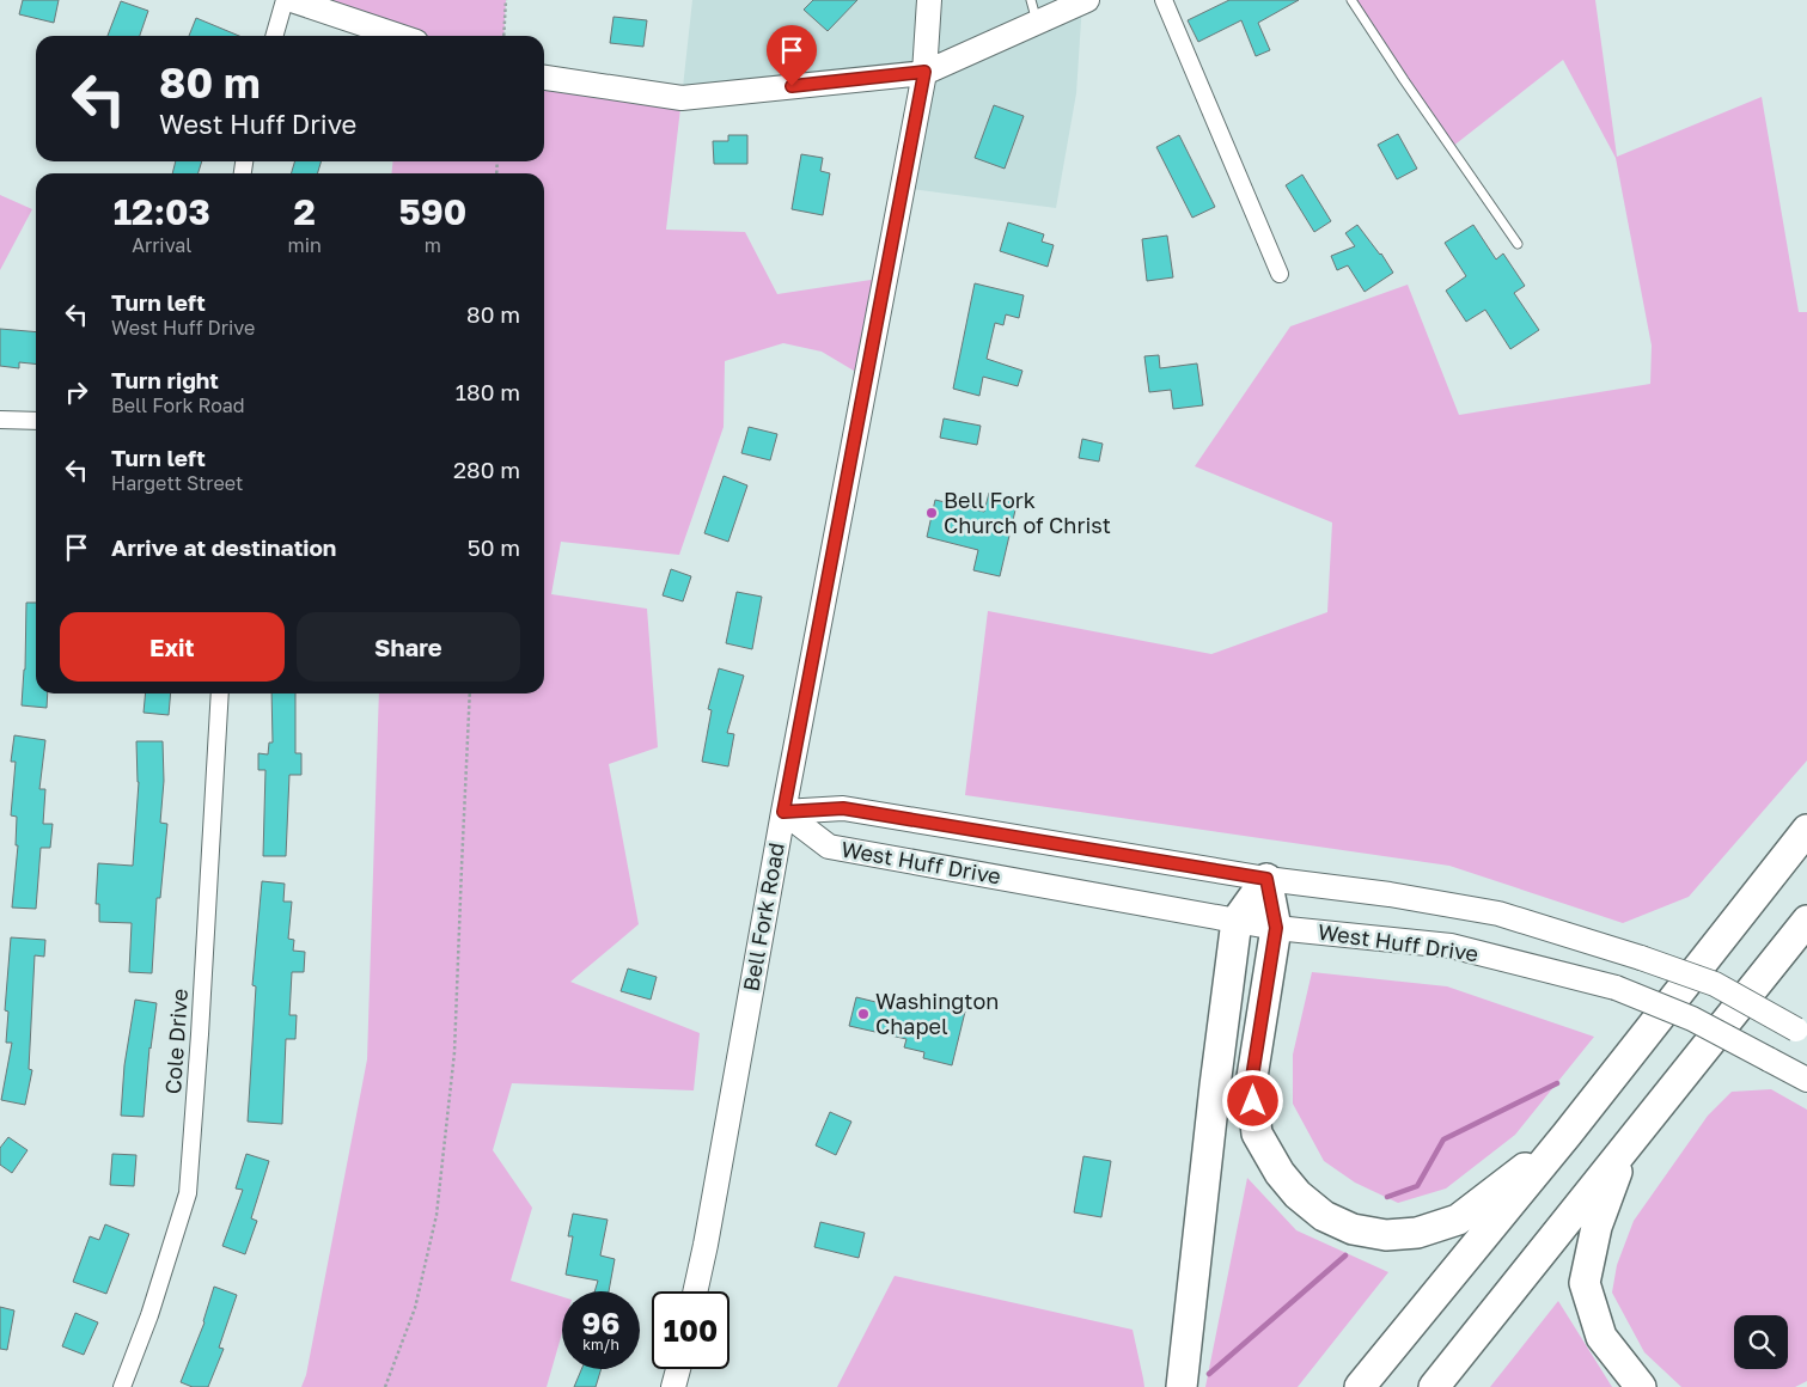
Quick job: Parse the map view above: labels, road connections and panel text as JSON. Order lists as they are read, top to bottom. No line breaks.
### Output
{"streets":{"main road":["West Huff Drive","Bell Fork Road"],"street":["Cole Drive"]},"crossings":[["West Huff Drive","Bell Fork Road"]],"places":["Bell Fork Church of Christ","Washington Chapel"],"page":{"turn":["80 m","West Huff Drive"],"eta":["12:03","Arrival","2","min","590","m"],"list":[{"name":"Turn left","note":"West Huff Drive","value":"80 m"},{"name":"Turn right","note":"Bell Fork Road","value":"180 m"},{"name":"Turn left","note":"Hargett Street","value":"280 m"},{"name":"Arrive at destination","value":"50 m"}],"buttons":["Exit","Share"],"speed":"96 km/h","limit":"100"}}
